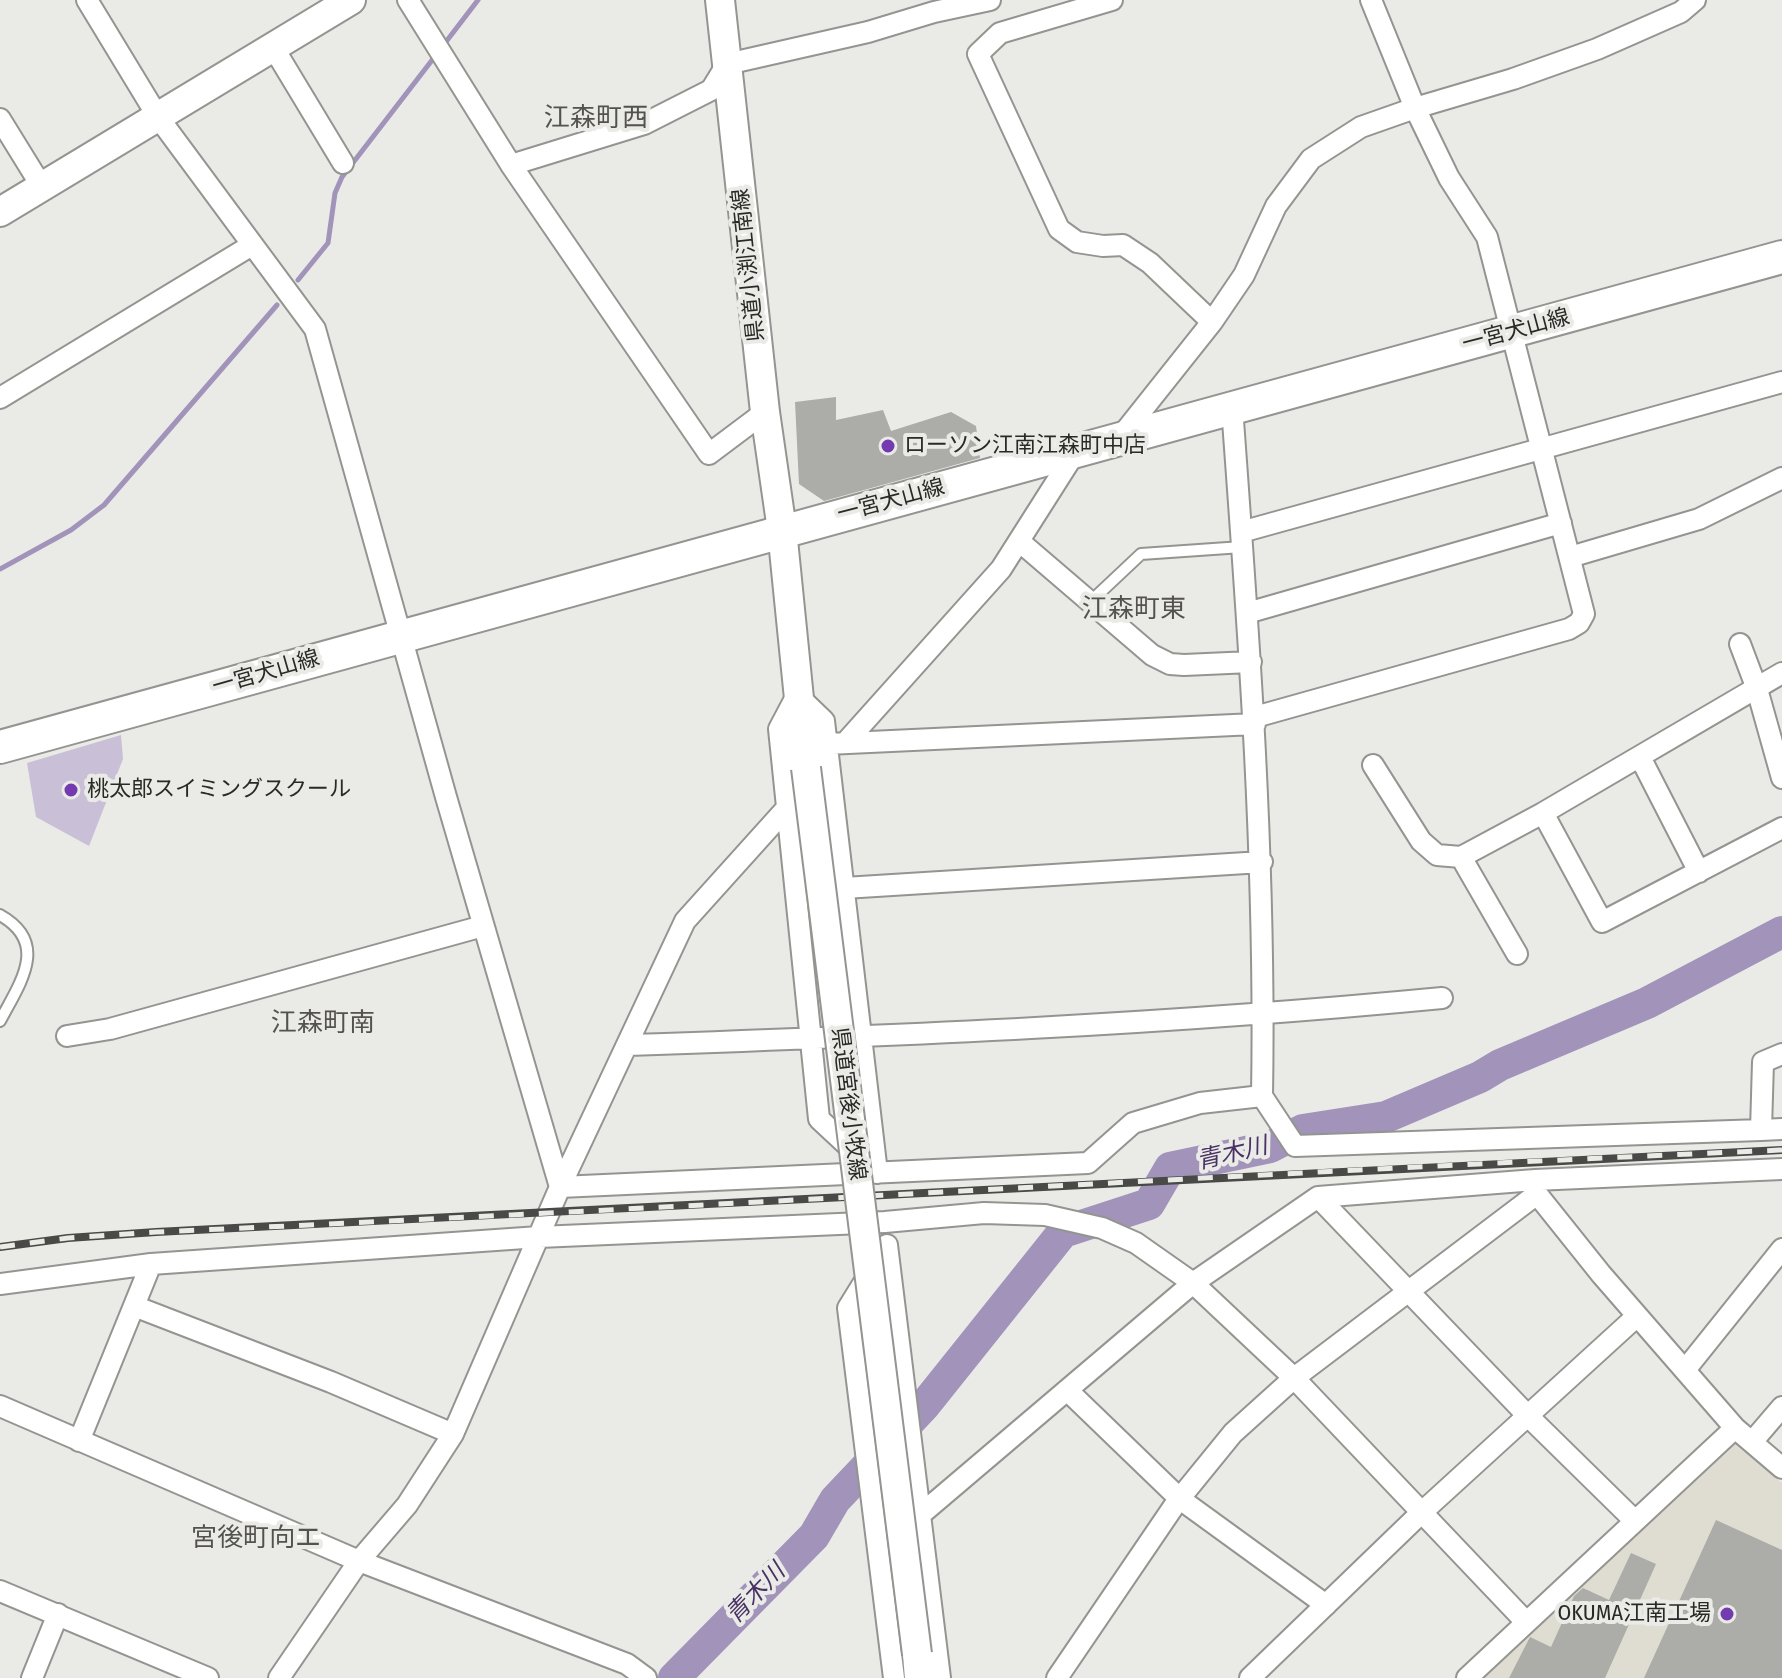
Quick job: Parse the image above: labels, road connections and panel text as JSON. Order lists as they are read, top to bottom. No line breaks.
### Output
{"streets":{"main road":["県道小渕江南線","一宮犬山線","県道宮後小牧線"]},"crossings":[["県道小渕江南線","一宮犬山線"],["県道小渕江南線","県道宮後小牧線"],["一宮犬山線","県道宮後小牧線"]],"districts":["江森町西","江森町東","江森町南","宮後町向エ"],"water":["青木川"],"places":["ローソン江南江森町中店","桃太郎スイミングスクール","OKUMA江南工場"]}
